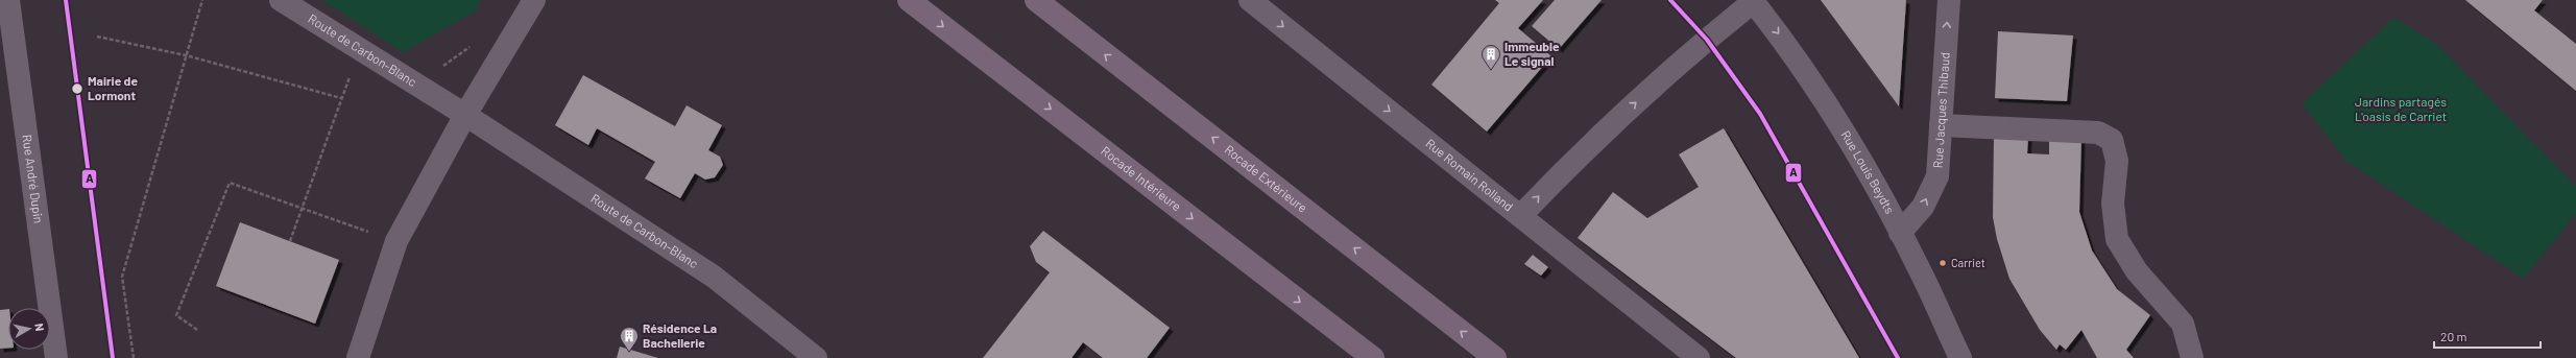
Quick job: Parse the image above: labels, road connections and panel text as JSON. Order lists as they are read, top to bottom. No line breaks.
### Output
{"streets":{"highway":["Rocade Intérieure","Rocade Extérieure"],"street":["Route de Carbon-Blanc","Rue Jacques Thibaud","Rue Louis Beydts","Rue Romain Rolland","Rue André Dupin"]},"crossings":[["Rue Jacques Thibaud","Rue Louis Beydts"],["Rue Louis Beydts","Rue Romain Rolland"]],"one_way":["Rue Jacques Thibaud","Rue Louis Beydts","Rocade Intérieure","Rocade Extérieure"],"parks":["Jardins partagés L'oasis de Carriet"],"places":{"building":["Immeuble Le signal","Résidence La Bachellerie"],"other":["Mairie de Lormont","Carriet"]},"lines":["transit line A"],"scale_bar":"20 m","north":"right"}
